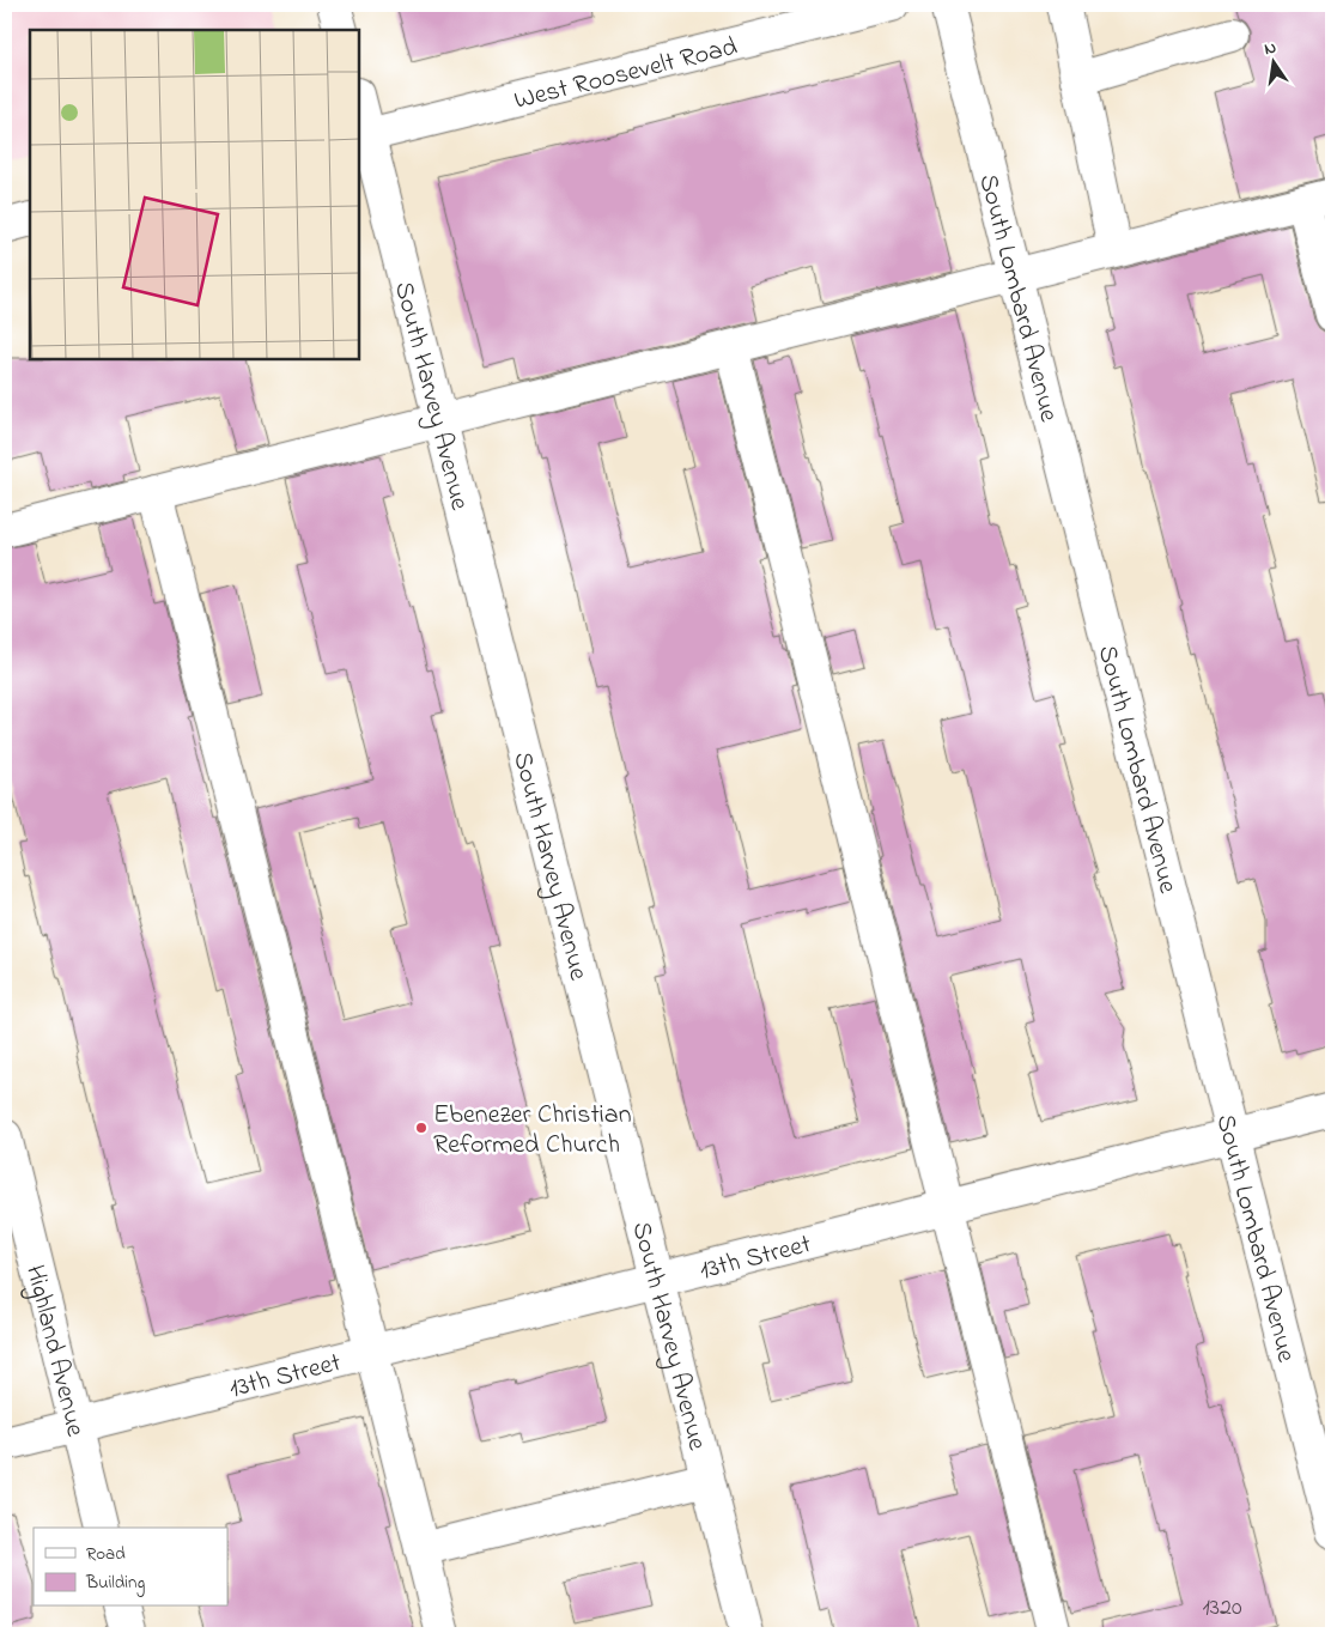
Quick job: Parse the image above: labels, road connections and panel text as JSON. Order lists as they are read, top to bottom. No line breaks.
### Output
{"streets":{"street":["West Roosevelt Road","South Lombard Avenue","South Harvey Avenue","13th Street","Highland Avenue"]},"crossings":[["West Roosevelt Road","South Harvey Avenue"],["South Lombard Avenue","13th Street"],["South Harvey Avenue","13th Street"],["13th Street","Highland Avenue"]],"places":["Ebenezer Christian Reformed Church"],"house_numbers":["1320"],"legend":["Road","Building"],"north":"top"}
